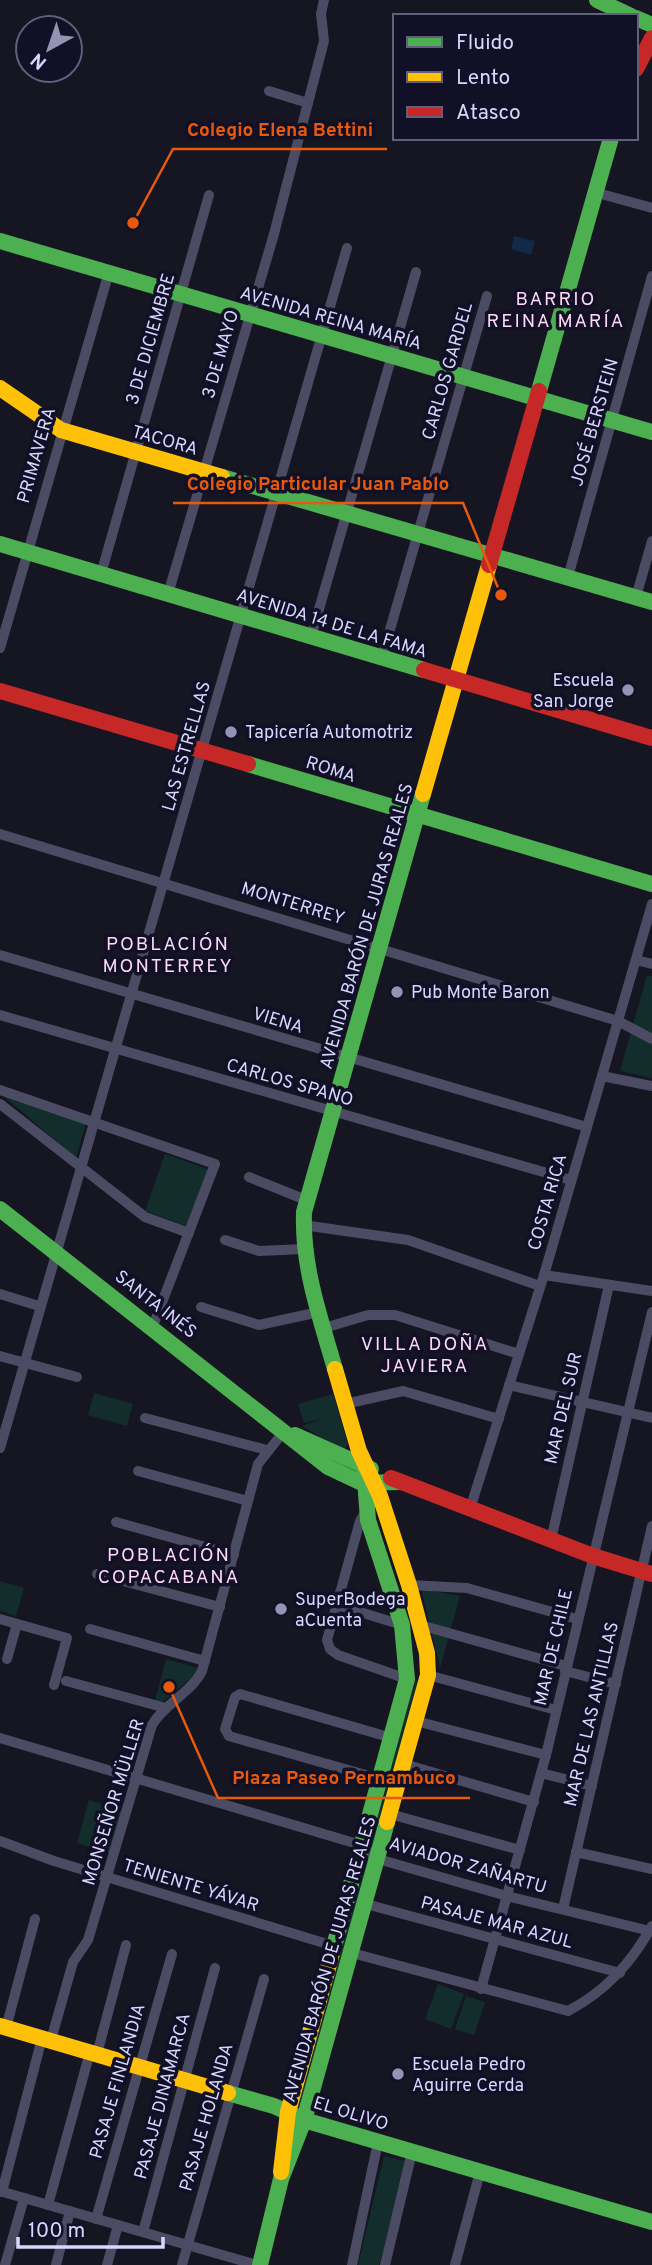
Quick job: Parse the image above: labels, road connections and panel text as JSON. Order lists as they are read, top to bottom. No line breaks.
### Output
{"streets":{"street":["AVENIDA REINA MARÍA","3 DE DICIEMBRE","3 DE MAYO","CARLOS GARDEL","JOSÉ BERSTEIN","TACORA","PRIMAVERA","AVENIDA 14 DE LA FAMA","LAS ESTRELLAS","ROMA","MONTERREY","AVENIDA BARÓN DE JURAS REALES","VIENA","CARLOS SPANO","COSTA RICA","SANTA INÉS","MAR DEL SUR","MAR DE CHILE","MAR DE LAS ANTILLAS","MONSEÑOR MÜLLER","AVIADOR ZAÑARTU","TENIENTE YÁVAR","PASAJE MAR AZUL","PASAJE FINLANDIA","PASAJE DINAMARCA","EL OLIVO","PASAJE HOLANDA"]},"crossings":[["AVENIDA REINA MARÍA","3 DE DICIEMBRE"],["AVENIDA REINA MARÍA","3 DE MAYO"],["AVENIDA REINA MARÍA","CARLOS GARDEL"],["AVENIDA REINA MARÍA","JOSÉ BERSTEIN"],["AVENIDA REINA MARÍA","PRIMAVERA"],["AVENIDA REINA MARÍA","LAS ESTRELLAS"],["AVENIDA REINA MARÍA","AVENIDA BARÓN DE JURAS REALES"],["3 DE DICIEMBRE","TACORA"],["3 DE DICIEMBRE","AVENIDA 14 DE LA FAMA"],["3 DE MAYO","TACORA"],["3 DE MAYO","AVENIDA 14 DE LA FAMA"],["CARLOS GARDEL","TACORA"],["CARLOS GARDEL","AVENIDA 14 DE LA FAMA"],["JOSÉ BERSTEIN","TACORA"],["TACORA","PRIMAVERA"],["TACORA","LAS ESTRELLAS"],["TACORA","AVENIDA BARÓN DE JURAS REALES"],["PRIMAVERA","AVENIDA 14 DE LA FAMA"],["AVENIDA 14 DE LA FAMA","LAS ESTRELLAS"],["AVENIDA 14 DE LA FAMA","AVENIDA BARÓN DE JURAS REALES"],["LAS ESTRELLAS","ROMA"],["LAS ESTRELLAS","MONTERREY"],["LAS ESTRELLAS","VIENA"],["LAS ESTRELLAS","CARLOS SPANO"],["LAS ESTRELLAS","SANTA INÉS"],["ROMA","AVENIDA BARÓN DE JURAS REALES"],["MONTERREY","AVENIDA BARÓN DE JURAS REALES"],["MONTERREY","COSTA RICA"],["AVENIDA BARÓN DE JURAS REALES","VIENA"],["AVENIDA BARÓN DE JURAS REALES","CARLOS SPANO"],["AVENIDA BARÓN DE JURAS REALES","SANTA INÉS"],["AVENIDA BARÓN DE JURAS REALES","AVIADOR ZAÑARTU"],["AVENIDA BARÓN DE JURAS REALES","TENIENTE YÁVAR"],["AVENIDA BARÓN DE JURAS REALES","PASAJE MAR AZUL"],["AVENIDA BARÓN DE JURAS REALES","EL OLIVO"],["VIENA","COSTA RICA"],["CARLOS SPANO","COSTA RICA"],["COSTA RICA","SANTA INÉS"],["SANTA INÉS","MAR DEL SUR"],["SANTA INÉS","MAR DE CHILE"],["SANTA INÉS","MAR DE LAS ANTILLAS"],["SANTA INÉS","MONSEÑOR MÜLLER"],["MAR DE CHILE","AVIADOR ZAÑARTU"],["MAR DE CHILE","PASAJE MAR AZUL"],["MAR DE LAS ANTILLAS","AVIADOR ZAÑARTU"],["MONSEÑOR MÜLLER","AVIADOR ZAÑARTU"],["MONSEÑOR MÜLLER","TENIENTE YÁVAR"],["MONSEÑOR MÜLLER","EL OLIVO"],["PASAJE FINLANDIA","EL OLIVO"],["PASAJE DINAMARCA","EL OLIVO"],["EL OLIVO","PASAJE HOLANDA"]],"districts":["BARRIO REINA MARÍA","POBLACIÓN MONTERREY","VILLA DOÑA JAVIERA","POBLACIÓN COPACABANA"],"places":["Colegio Elena Bettini","Colegio Particular Juan Pablo","Escuela San Jorge","Tapicería Automotriz","Pub Monte Baron","SuperBodega aCuenta","Plaza Paseo Pernambuco","Escuela Pedro Aguirre Cerda"],"legend":["Fluido","Lento","Atasco"],"scale_bar":"100 m","north":"bottom left"}
